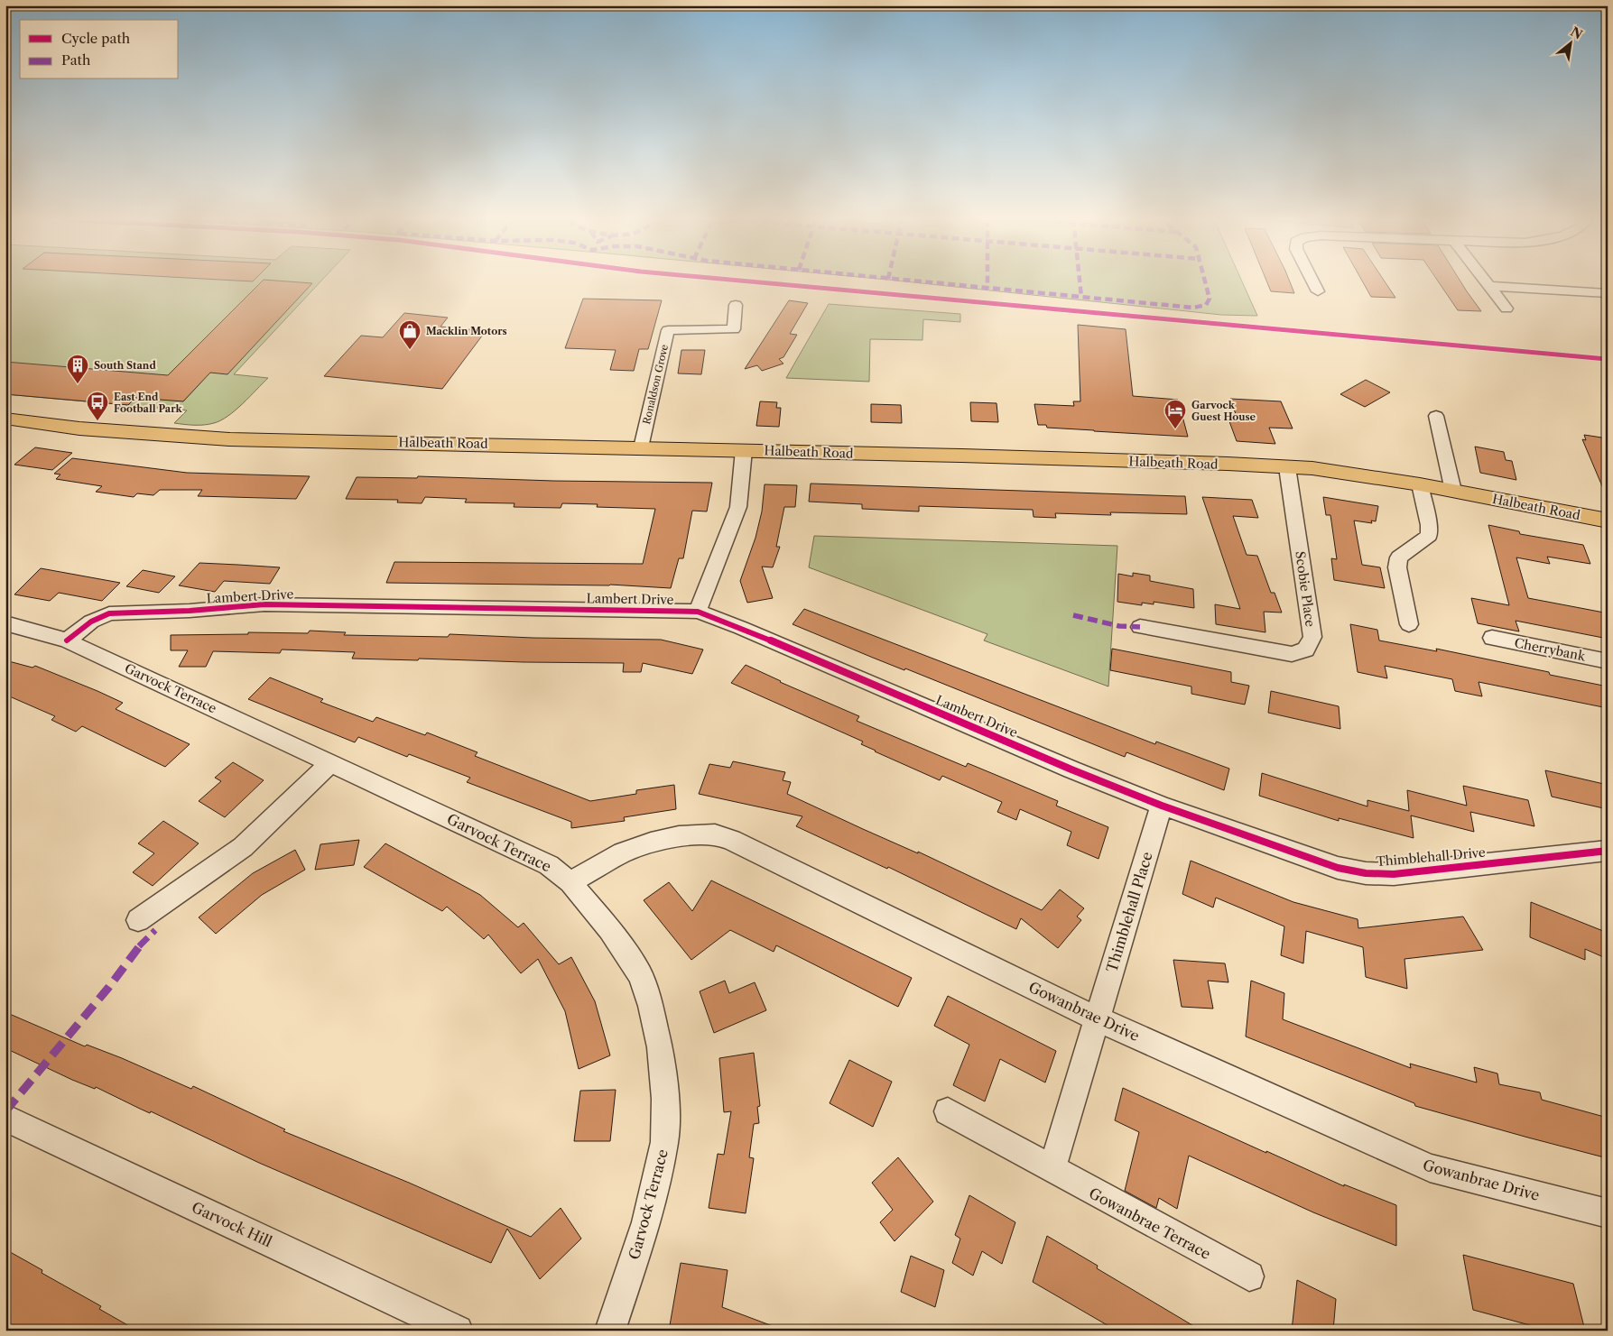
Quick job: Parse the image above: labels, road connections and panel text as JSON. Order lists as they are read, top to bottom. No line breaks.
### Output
{"streets":{"main road":["Halbeath Road"],"street":["Ronaldson Grove","Scobie Place","Lambert Drive","Cherrybank","Garvock Terrace","Thimblehall Drive","Thimblehall Place","Gowanbrae Drive","Gowanbrae Terrace","Garvock Hill"]},"crossings":[["Ronaldson Grove","Halbeath Road"],["Halbeath Road","Scobie Place"],["Lambert Drive","Garvock Terrace"],["Lambert Drive","Thimblehall Drive"],["Lambert Drive","Thimblehall Place"],["Garvock Terrace","Gowanbrae Drive"],["Thimblehall Drive","Thimblehall Place"],["Thimblehall Place","Gowanbrae Drive"]],"places":{"shop":["Macklin Motors"],"building":["South Stand"],"bus stop":["East End Football Park"],"hotel":["Garvock Guest House"]},"legend":["Cycle path","Path"],"north":"top right"}
